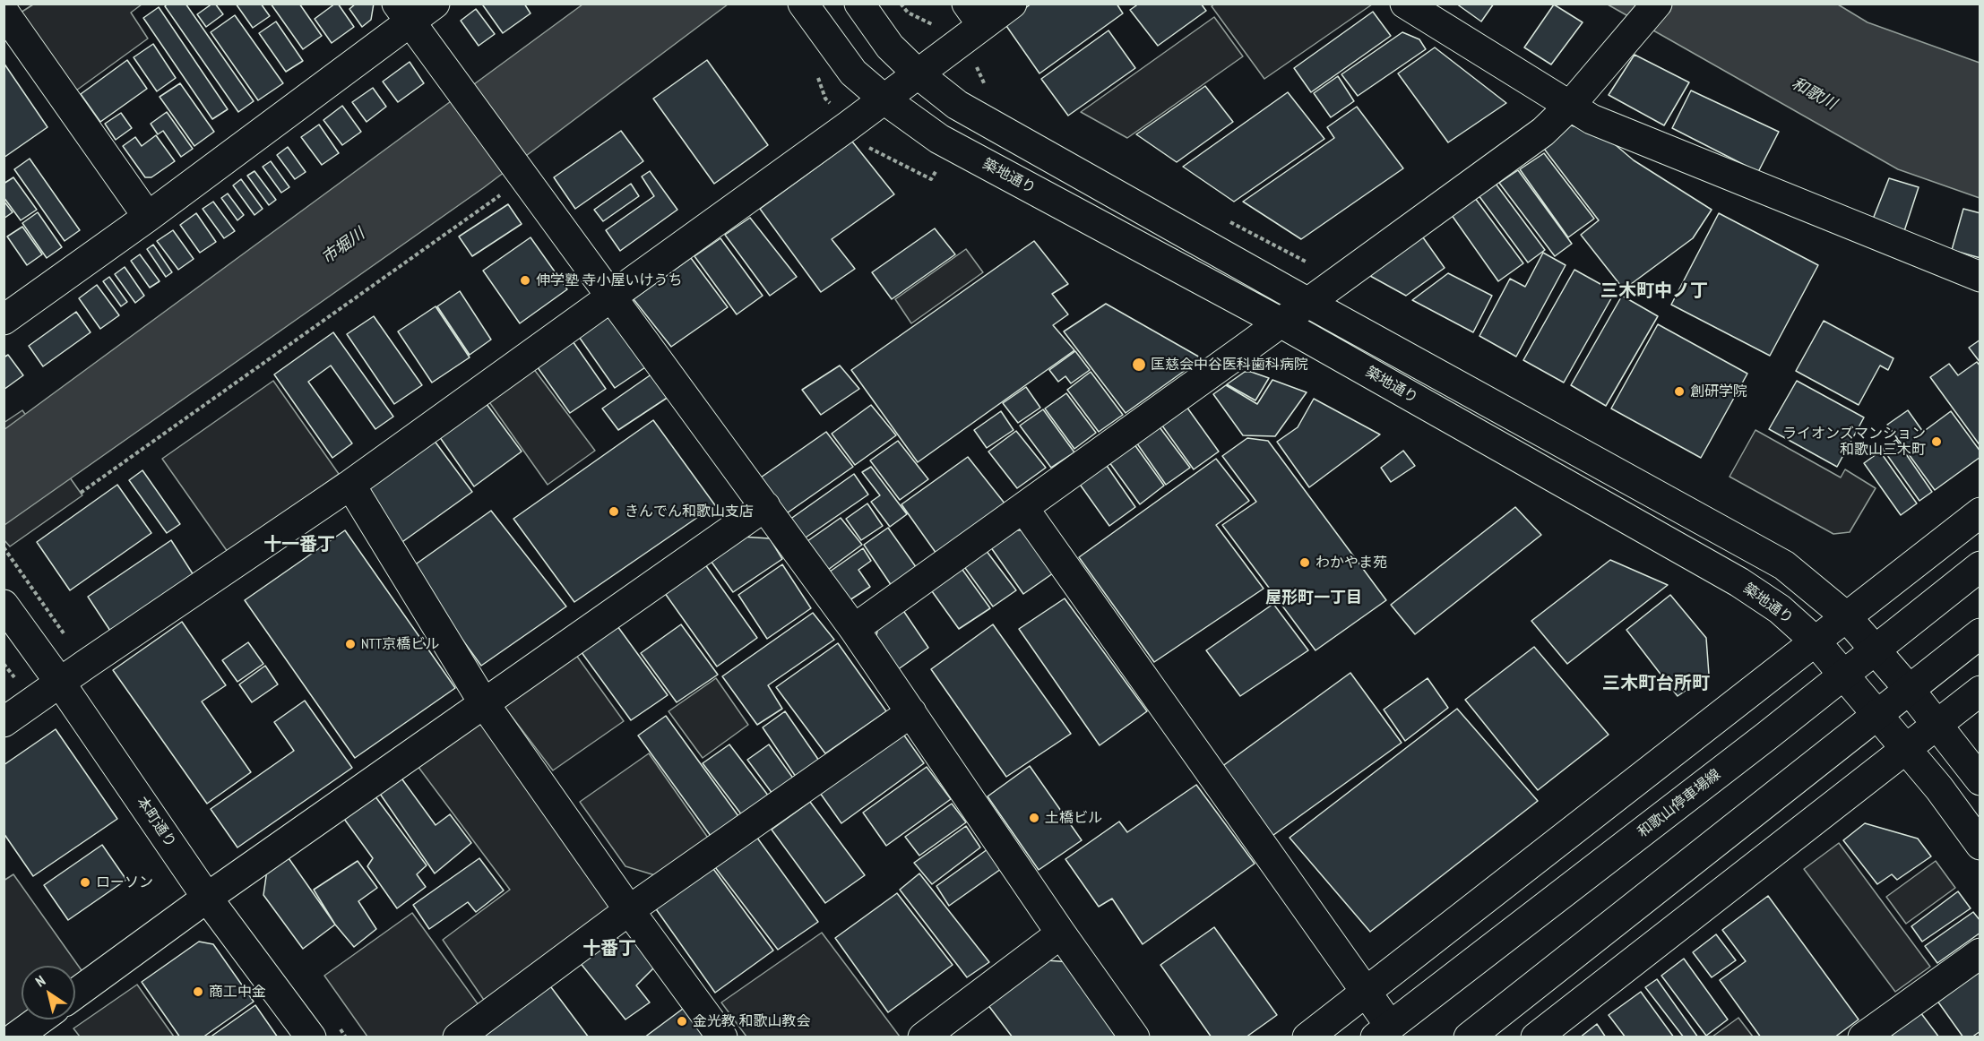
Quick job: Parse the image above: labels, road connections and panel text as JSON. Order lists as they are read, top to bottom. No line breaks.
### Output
{"streets":{"street":["築地通り","和歌山停車場線","本町通り"]},"crossings":[["築地通り","和歌山停車場線"]],"districts":["三木町中ノ丁","十一番丁","屋形町一丁目","三木町台所町","十番丁"],"water":["和歌川","市堀川"],"places":["伸学塾 寺小屋いけうち","匡慈会中谷医科歯科病院","創研学院","ライオンズマンション 和歌山三木町","きんでん和歌山支店","わかやま苑","NTT京橋ビル","土橋ビル","ローソン","商工中金","金光教 和歌山教会"],"north":"top left"}
